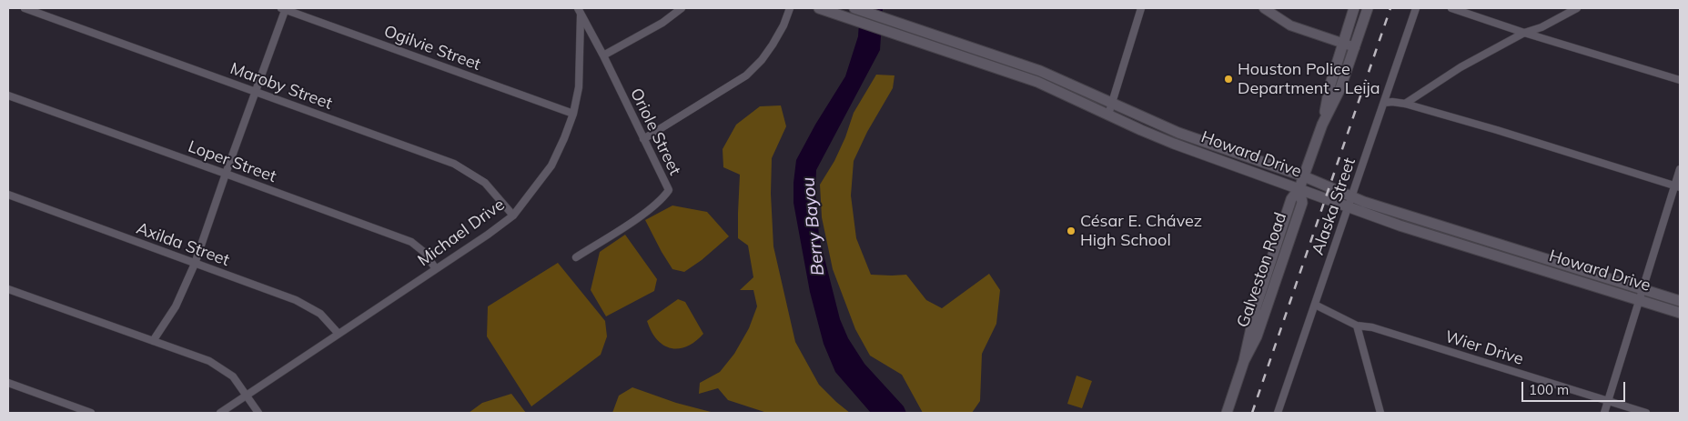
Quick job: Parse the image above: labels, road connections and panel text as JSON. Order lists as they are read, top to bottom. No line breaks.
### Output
{"streets":{"main road":["Howard Drive","Galveston Road"],"street":["Ogilvie Street","Maroby Street","Oriole Street","Loper Street","Alaska Street","Michael Drive","Axilda Street","Wier Drive"]},"crossings":[["Ogilvie Street","Michael Drive"],["Maroby Street","Michael Drive"],["Oriole Street","Michael Drive"],["Howard Drive","Alaska Street"],["Howard Drive","Galveston Road"],["Loper Street","Michael Drive"],["Alaska Street","Wier Drive"],["Michael Drive","Axilda Street"]],"water":["Berry Bayou"],"places":["Houston Police Department - Leija","César E. Chávez High School"],"scale_bar":"100 m"}
